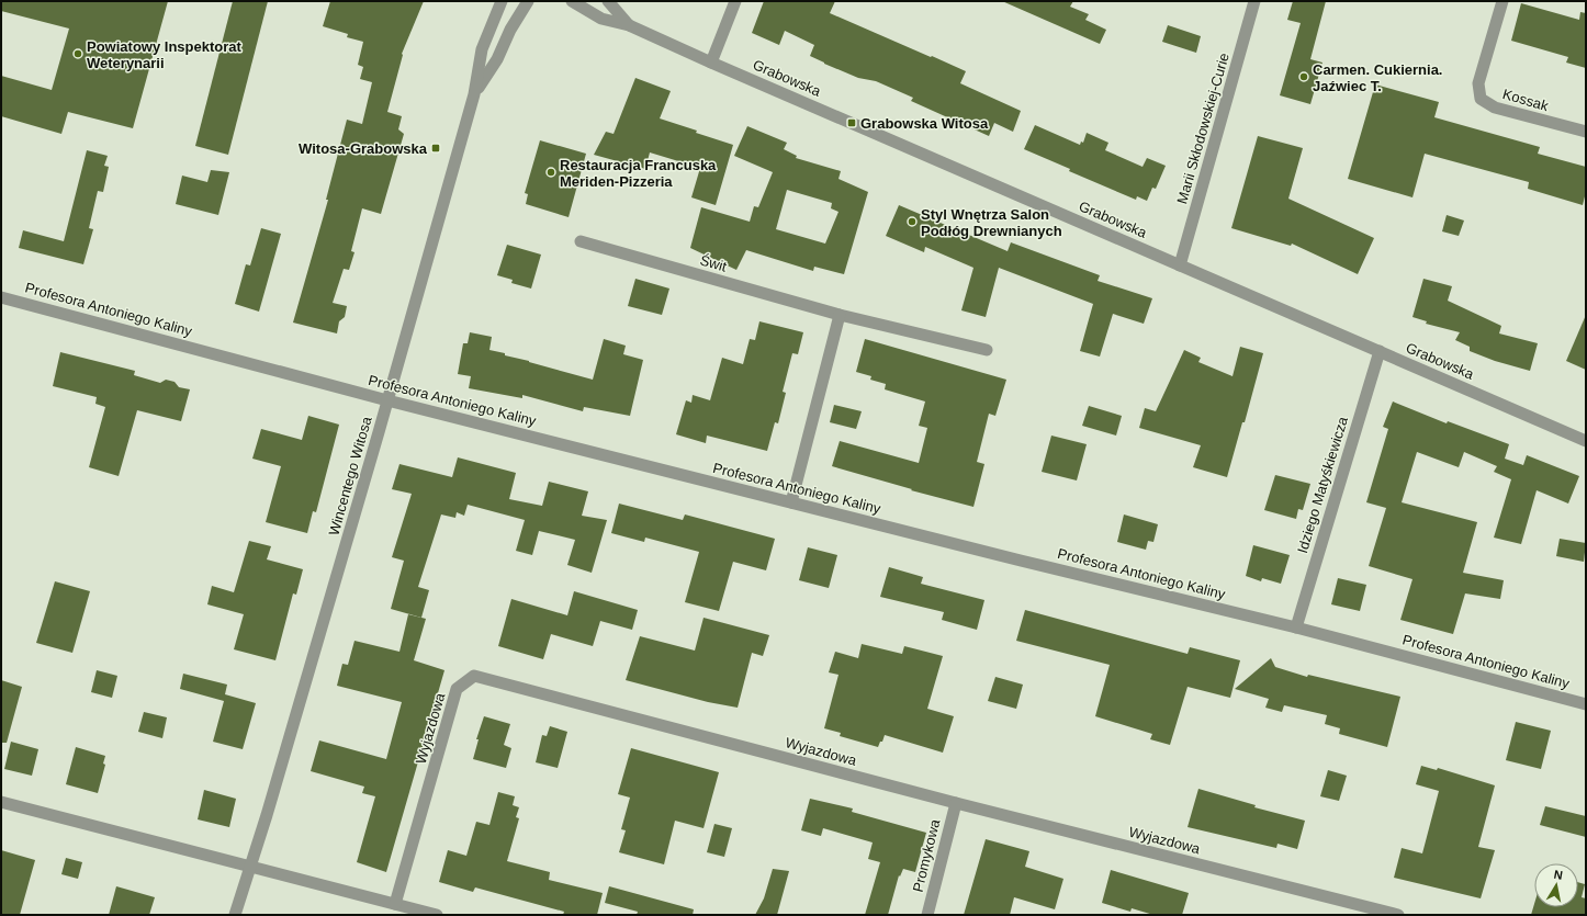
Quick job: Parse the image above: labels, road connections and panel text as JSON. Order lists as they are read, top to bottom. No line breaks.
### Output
{"streets":{"street":["Grabowska","Kossak","Marii Skłodowskiej-Curie","Świt","Profesora Antoniego Kaliny","Wincentego Witosa","Idziego Matyśkiewicza","Wyjazdowa","Promykowa"]},"crossings":[["Grabowska","Marii Skłodowskiej-Curie"],["Grabowska","Idziego Matyśkiewicza"],["Profesora Antoniego Kaliny","Wincentego Witosa"],["Profesora Antoniego Kaliny","Idziego Matyśkiewicza"],["Wyjazdowa","Promykowa"]],"places":{"other":["Powiatowy Inspektorat Weterynarii","Carmen. Cukiernia. Jaźwiec T.","Restauracja Francuska Meriden-Pizzeria","Styl Wnętrza Salon Podłóg Drewnianych"],"transit":["Grabowska Witosa","Witosa-Grabowska"]},"north":"top"}
